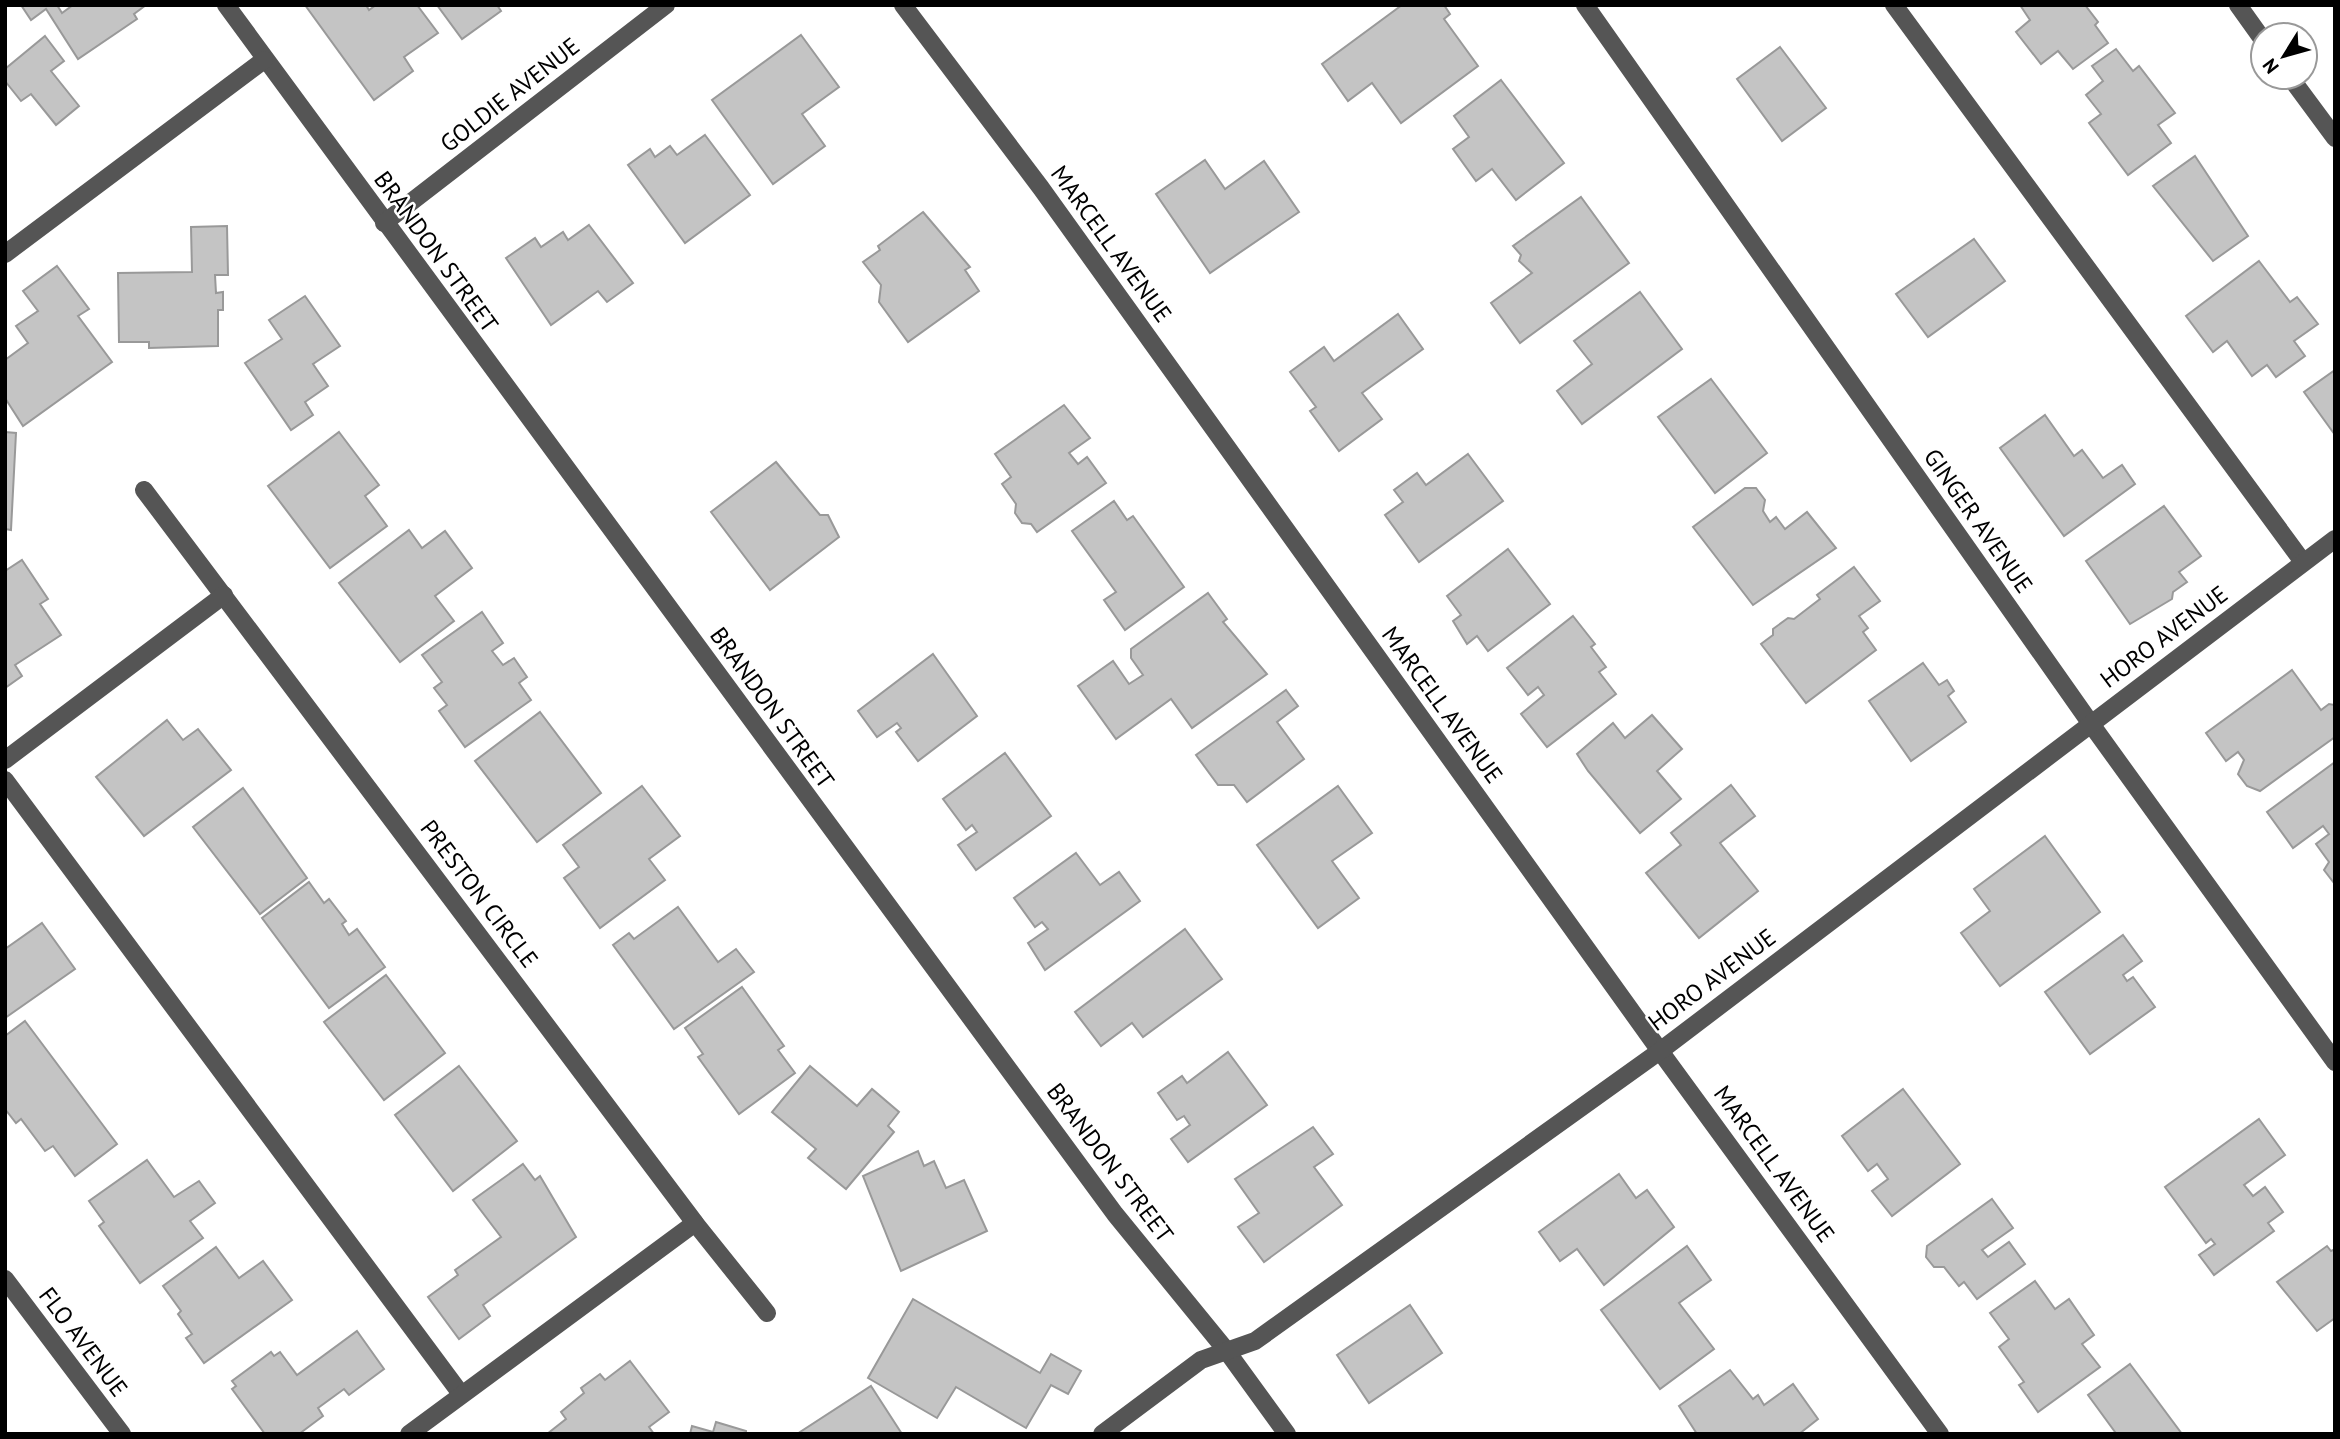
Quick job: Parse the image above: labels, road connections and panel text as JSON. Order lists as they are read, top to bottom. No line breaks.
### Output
{"streets":{"street":["GOLDIE AVENUE","MARCELL AVENUE","BRANDON STREET","GINGER AVENUE","HORO AVENUE","PRESTON CIRCLE","FLO AVENUE"]},"crossings":[["GOLDIE AVENUE","BRANDON STREET"],["MARCELL AVENUE","HORO AVENUE"],["BRANDON STREET","HORO AVENUE"],["GINGER AVENUE","HORO AVENUE"]],"north":"bottom left"}
